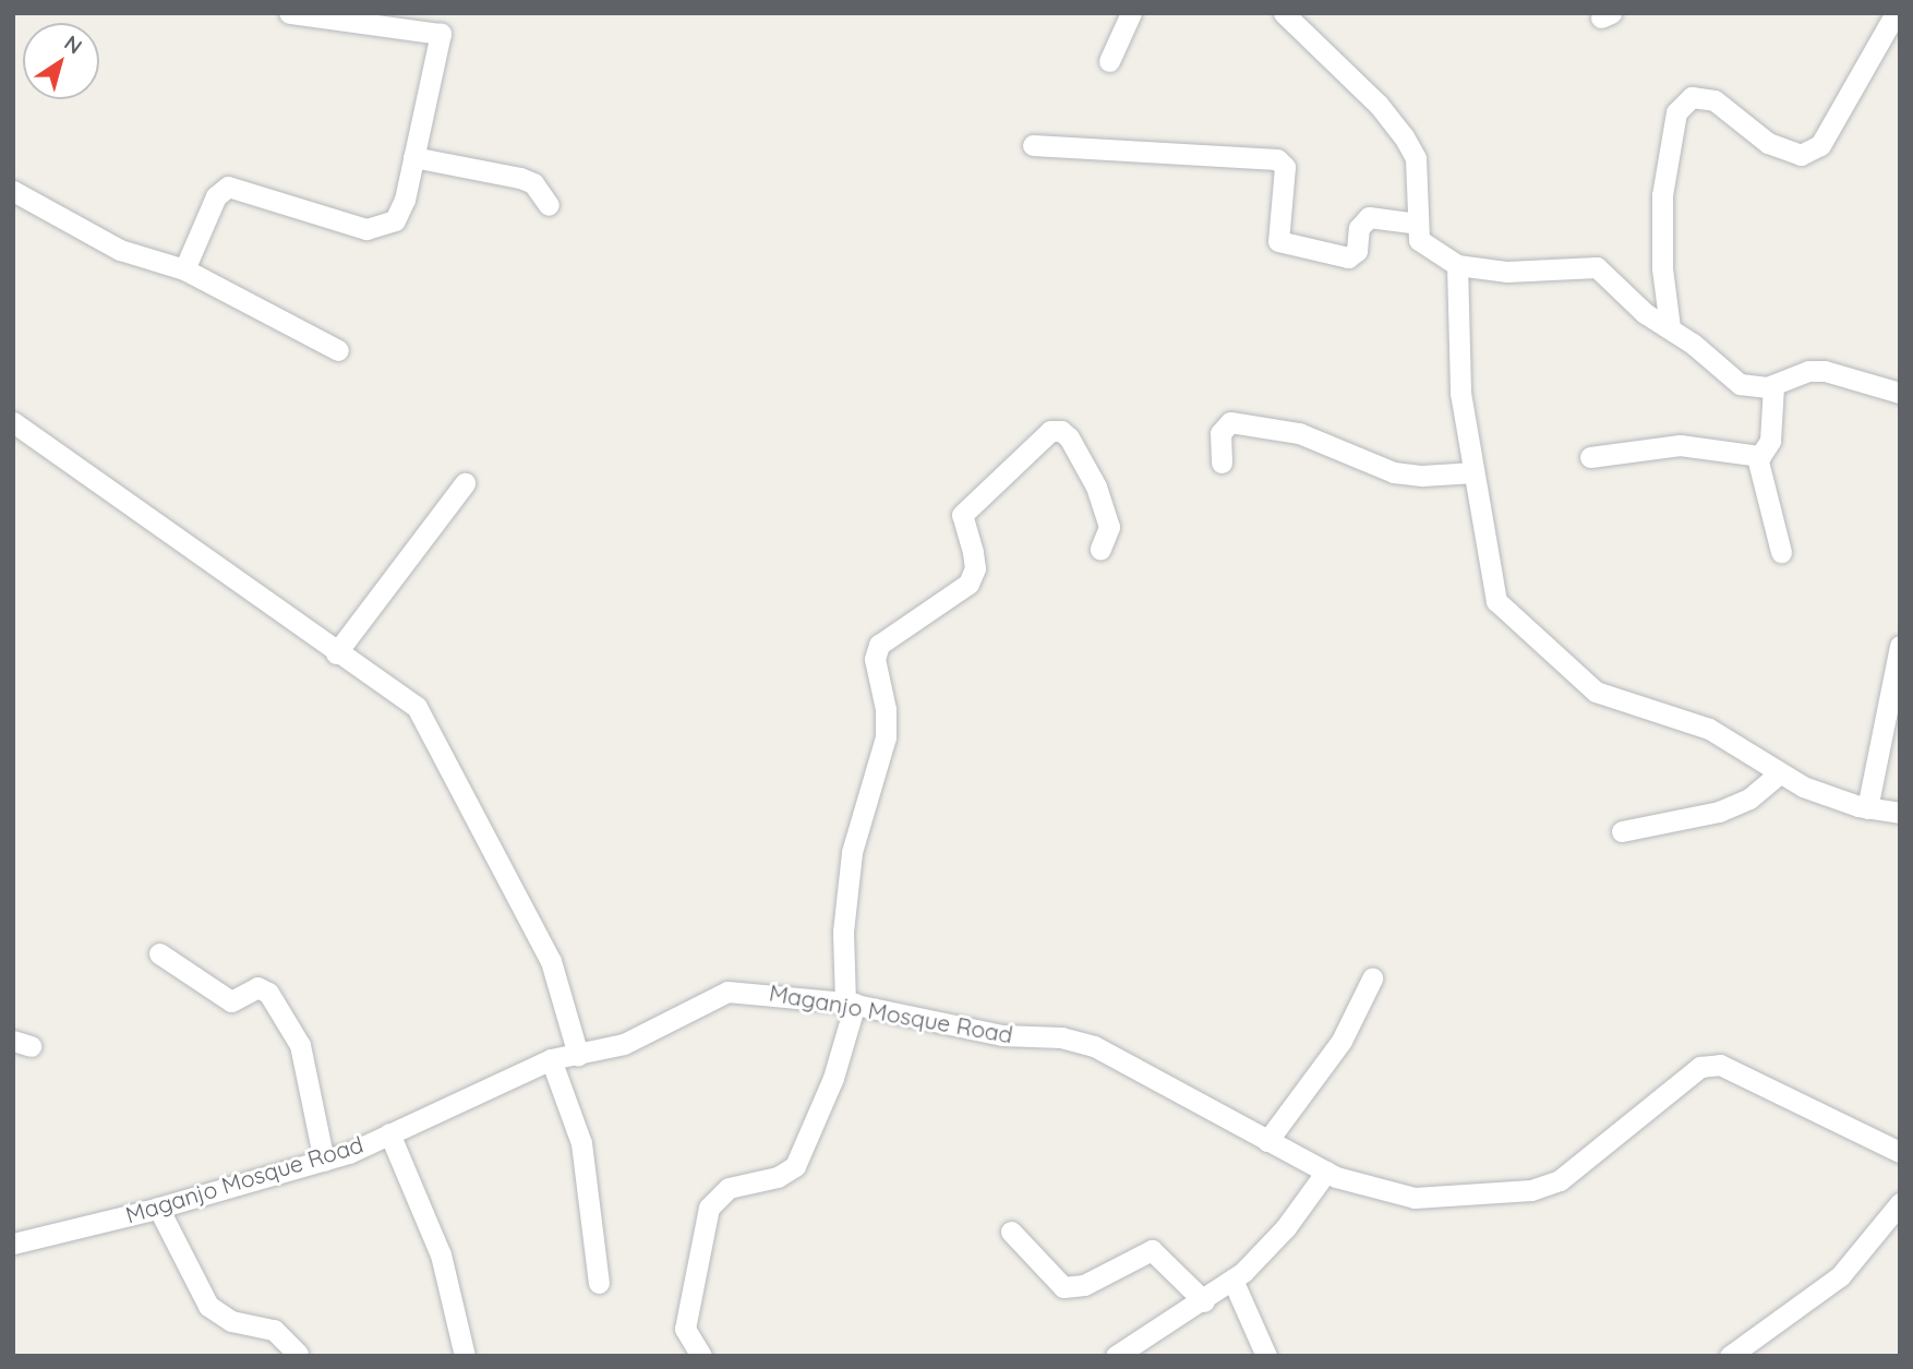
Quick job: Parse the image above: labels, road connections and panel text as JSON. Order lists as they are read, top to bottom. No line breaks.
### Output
{"streets":{"street":["Maganjo Mosque Road"]},"north":"top right"}
